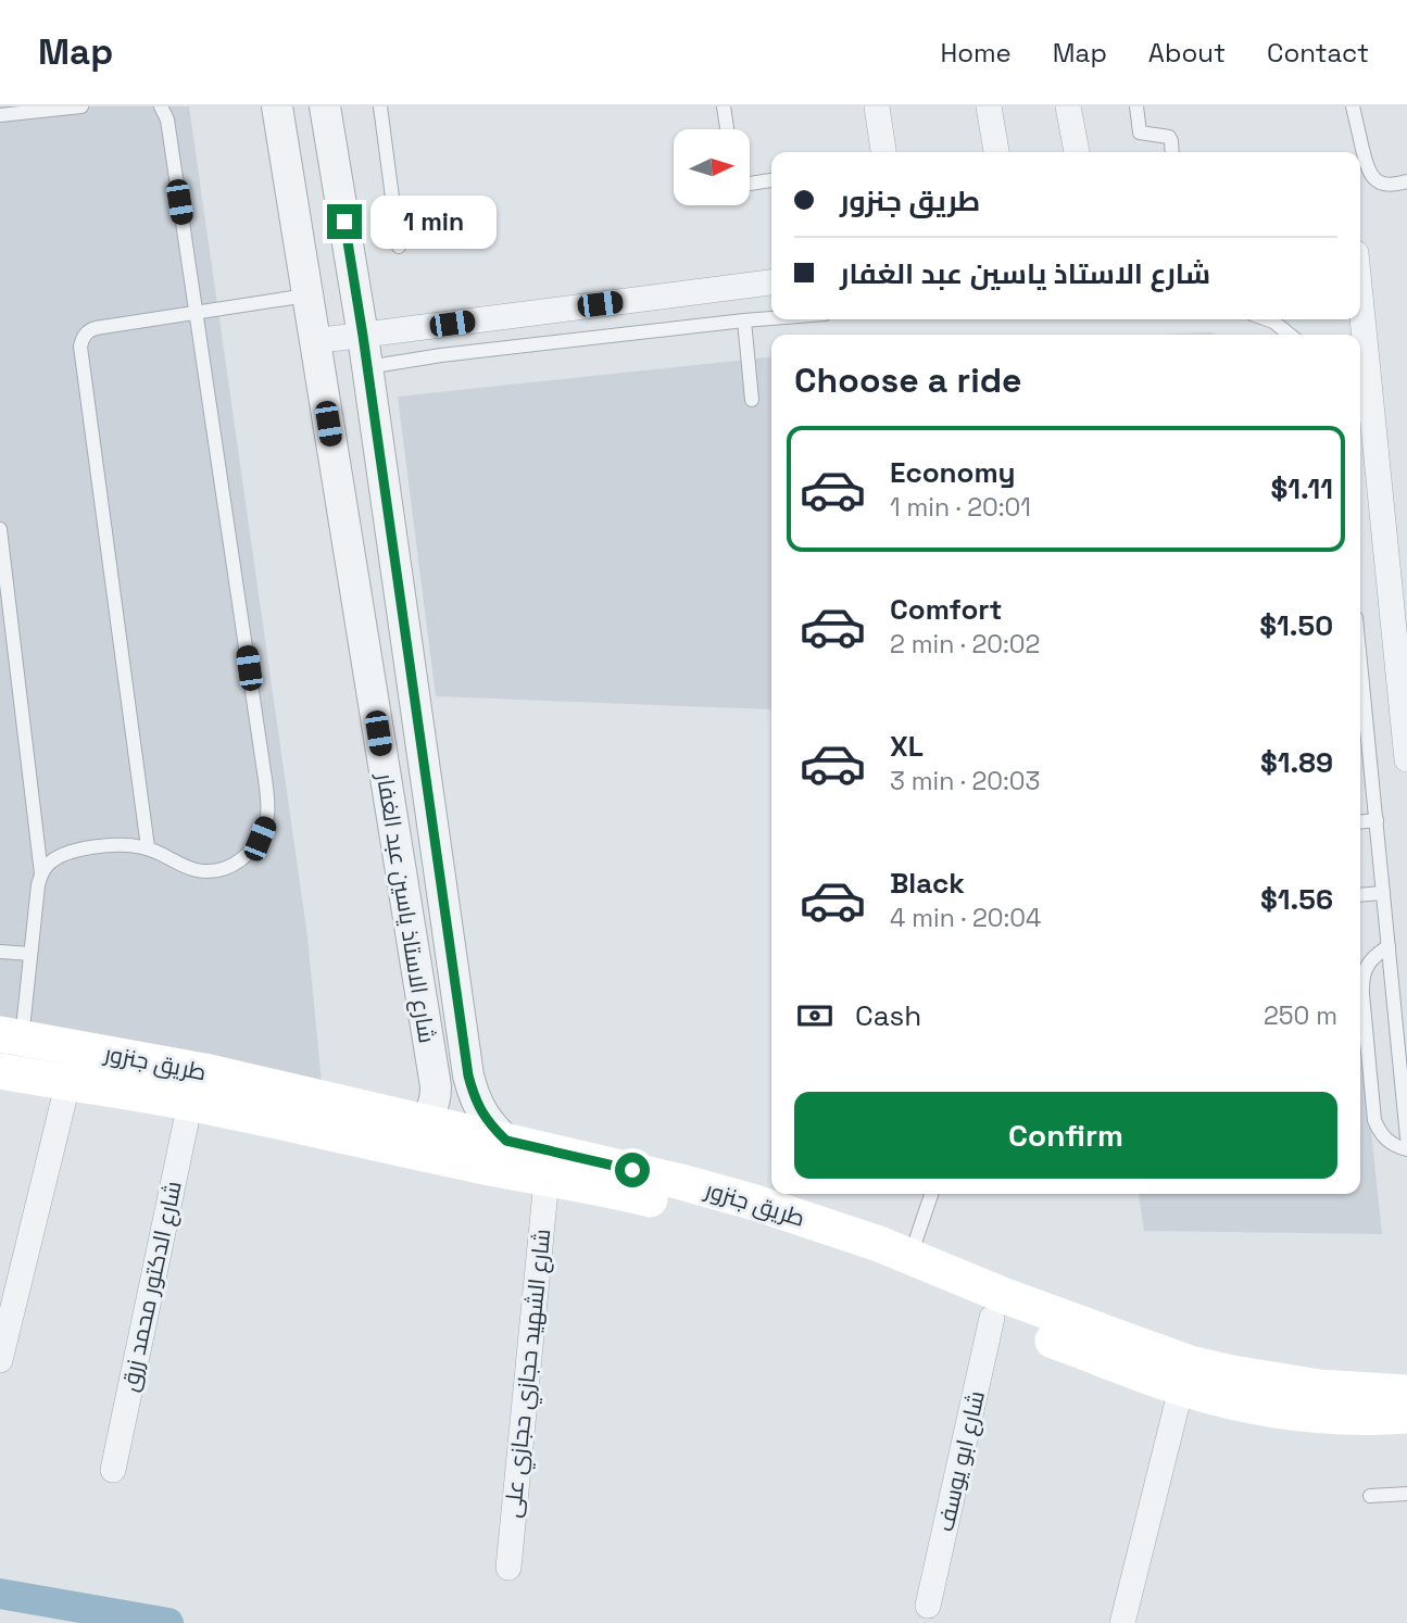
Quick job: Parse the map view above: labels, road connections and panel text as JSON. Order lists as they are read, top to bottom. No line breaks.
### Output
{"streets":{"main road":["طريق جنزور"],"street":["شارع الاستاذ ياسين عبد الغفار","شارع الدكتور محمد زرق","شارع الشهيد حجازي حجازي على","شارع ابو يوسف"]},"crossings":[["شارع الاستاذ ياسين عبد الغفار","طريق جنزور"],["طريق جنزور","شارع الدكتور محمد زرق"],["طريق جنزور","شارع الشهيد حجازي حجازي على"],["طريق جنزور","شارع ابو يوسف"]],"north":"right","page":{"header":"Map","nav":["Home","Map","About","Contact"],"banner":["طريق جنزور","شارع الاستاذ ياسين عبد الغفار"],"bubble":"1 min","heading":"Choose a ride","list":[{"name":"Economy","note":"1 min · 20:01","value":"$1.11"},{"name":"Comfort","note":"2 min · 20:02","value":"$1.50"},{"name":"XL","note":"3 min · 20:03","value":"$1.89"},{"name":"Black","note":"4 min · 20:04","value":"$1.56"}],"pay":["Cash","250 m"],"buttons":"Confirm"}}
